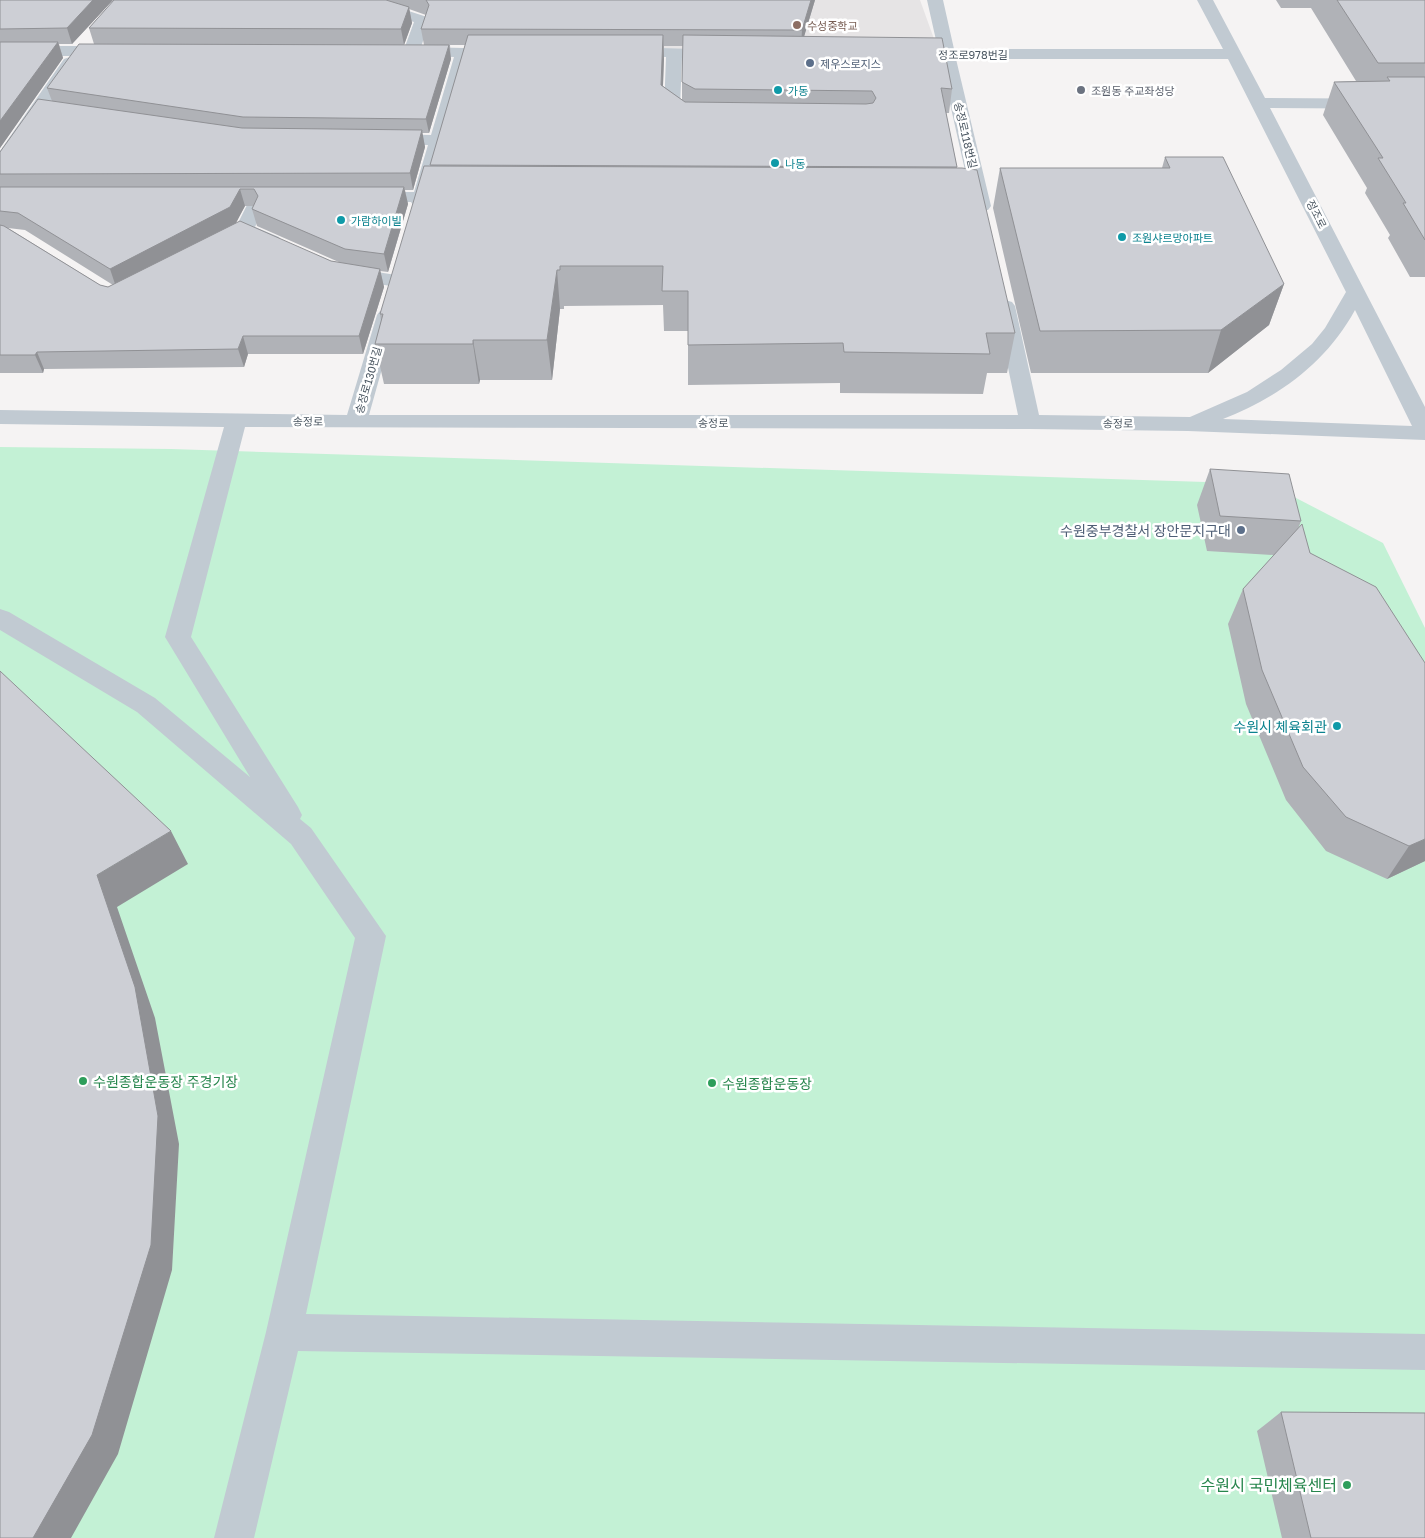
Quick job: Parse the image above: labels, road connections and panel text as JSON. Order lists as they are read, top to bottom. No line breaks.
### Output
{"streets":{"street":["정조로978번길","송정로118번길","정조로","송정로130번길","송정로"]},"crossings":[["정조로978번길","송정로118번길"],["정조로978번길","정조로"],["송정로130번길","송정로"]],"places":["수성중학교","제우스로지스","가동","조원동 주교좌성당","나동","가람하이빌","조원샤르망아파트","수원중부경찰서 장안문지구대","수원시 체육회관","수원종합운동장 주경기장","수원종합운동장","수원시 국민체육센터"]}
